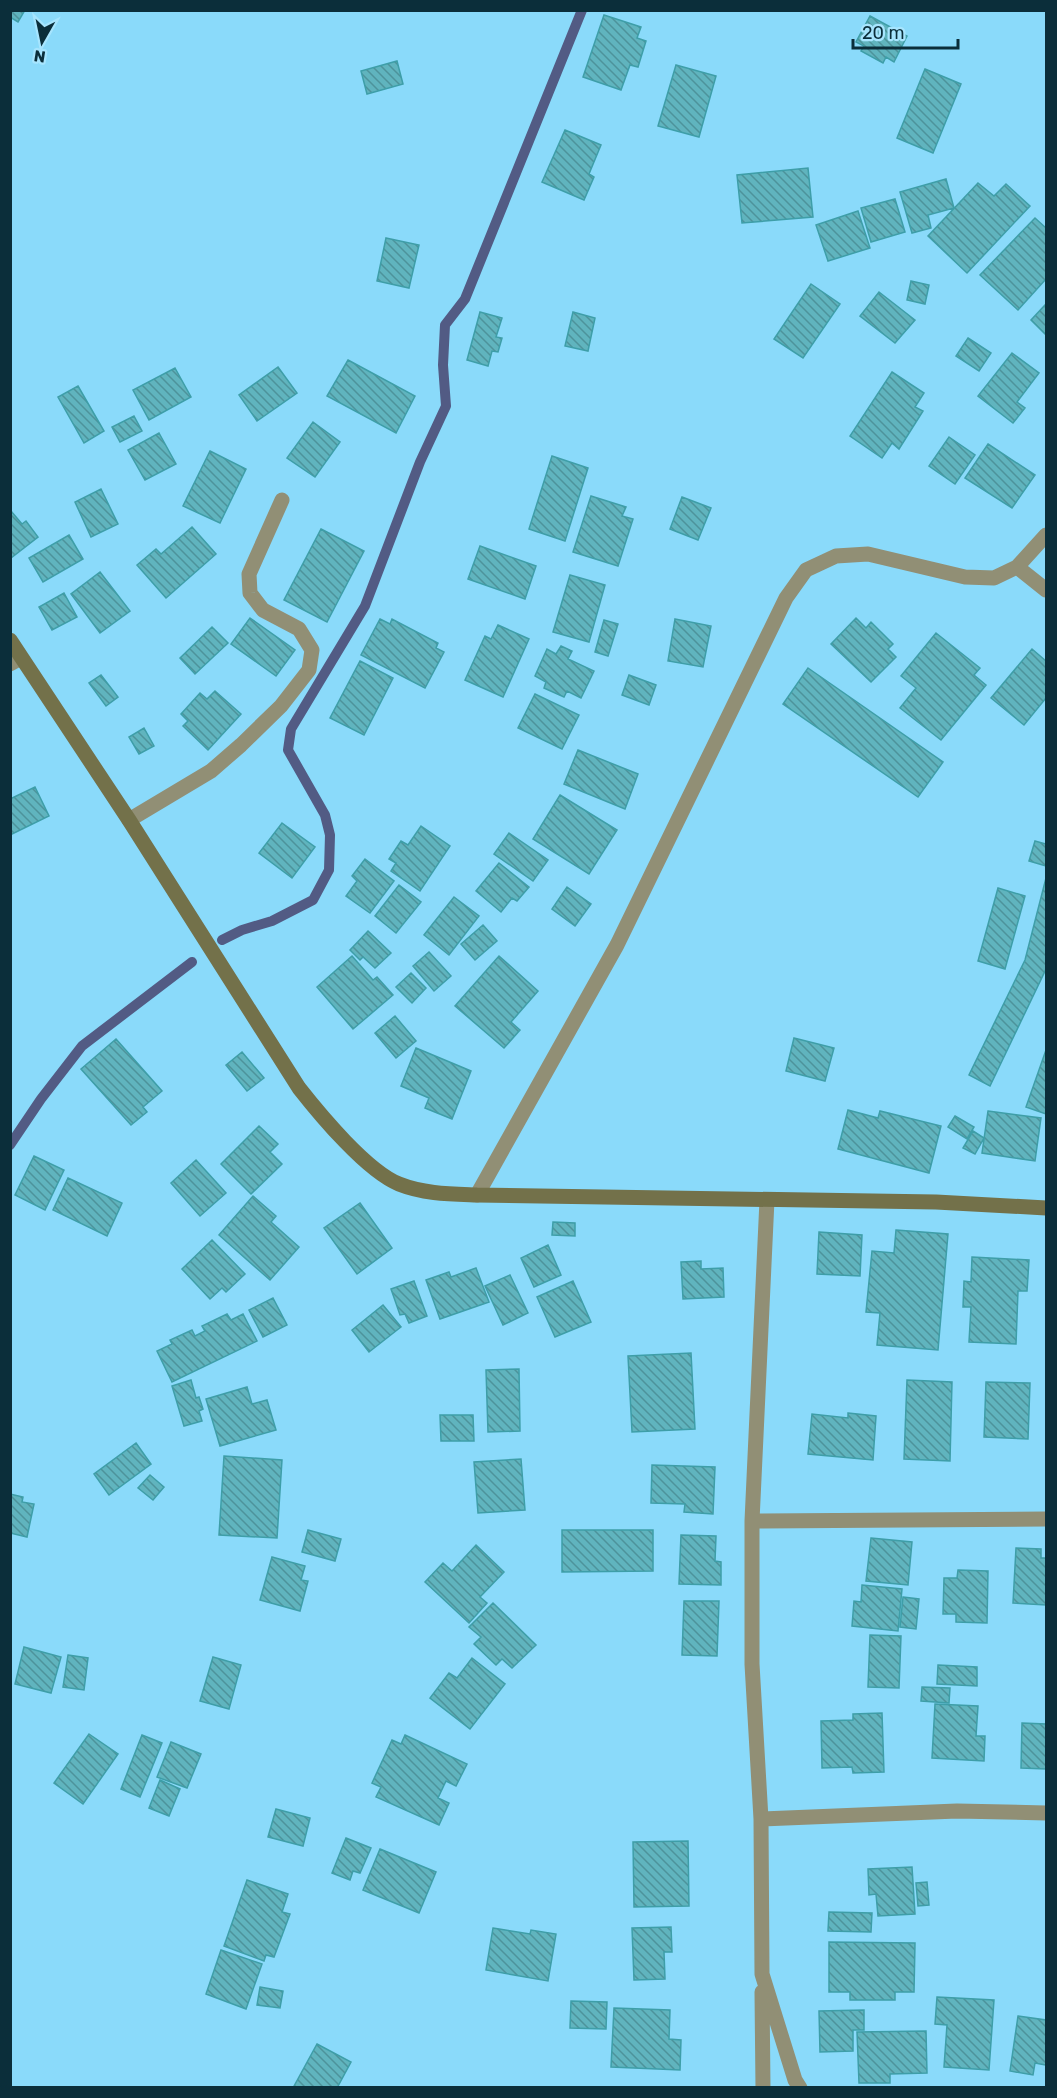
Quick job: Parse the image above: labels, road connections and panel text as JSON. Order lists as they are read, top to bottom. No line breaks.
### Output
{"scale_bar":"20 m","north":"bottom"}
